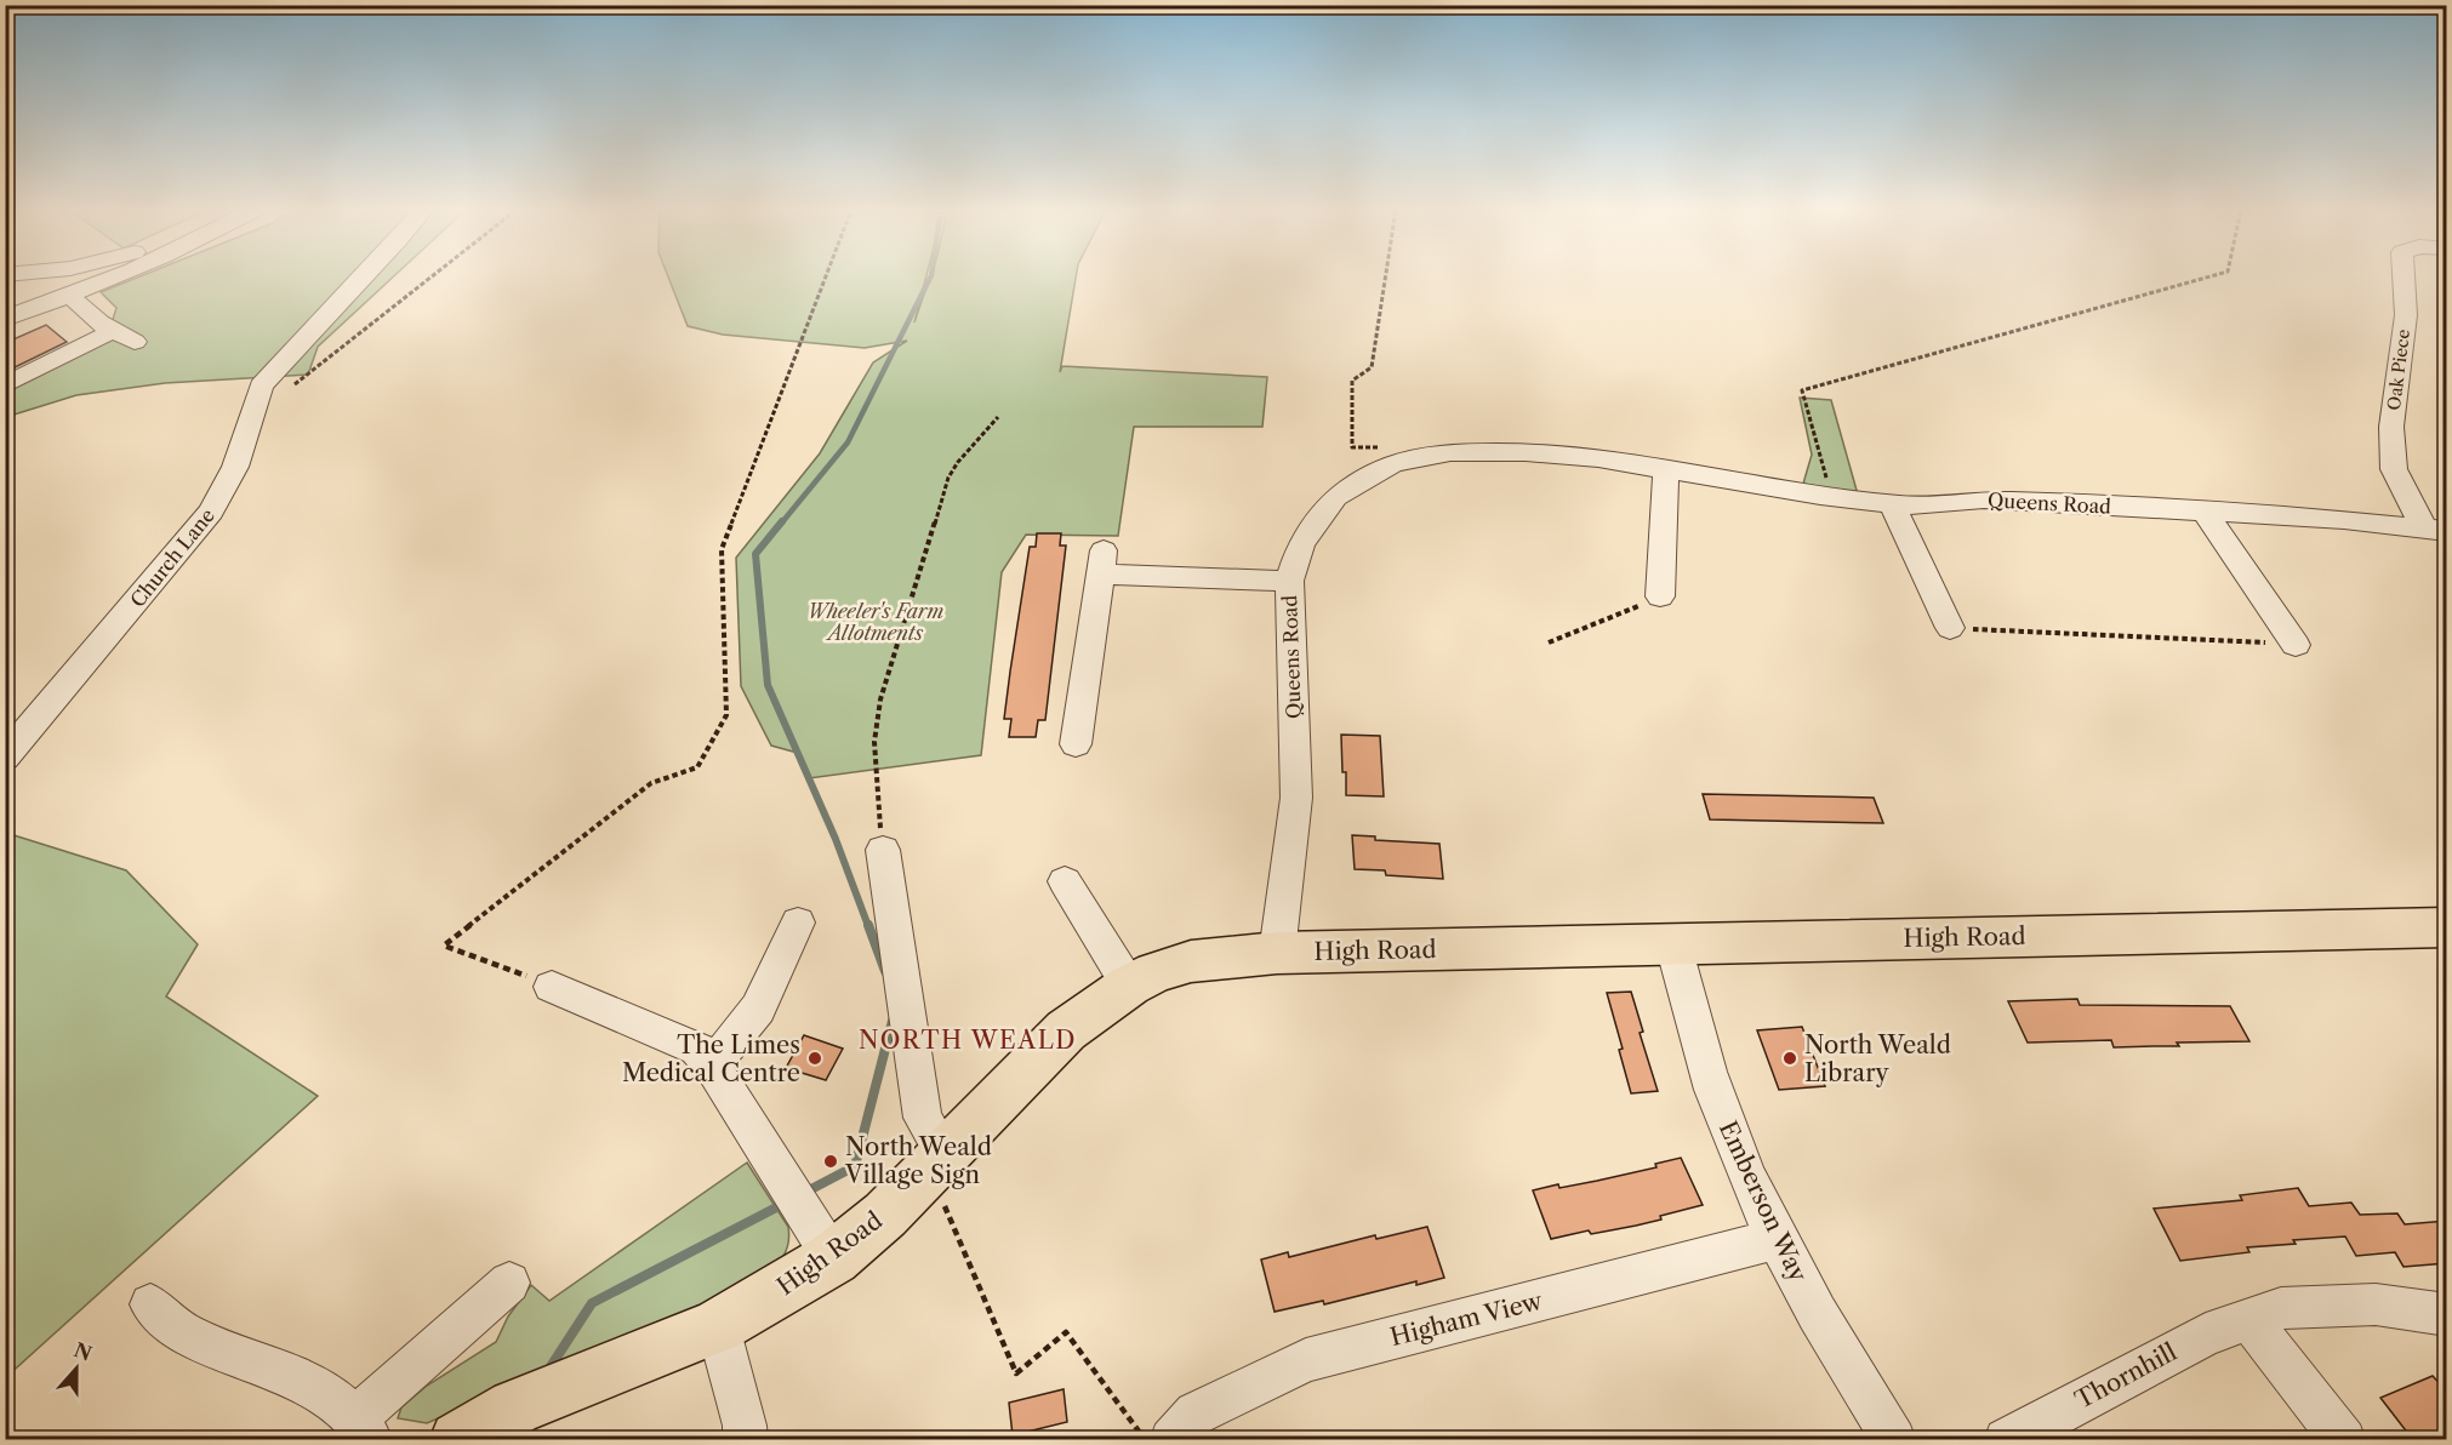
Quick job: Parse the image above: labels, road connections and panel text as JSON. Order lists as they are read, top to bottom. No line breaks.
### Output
{"streets":{"main road":["High Road"],"street":["Oak Piece","Queens Road","Church Lane","Emberson Way","Higham View","Thornhill"]},"crossings":[["Oak Piece","Queens Road"],["Queens Road","High Road"],["High Road","Emberson Way"],["Emberson Way","Higham View"]],"districts":["NORTH WEALD"],"parks":["Wheeler's Farm Allotments"],"places":["The Limes Medical Centre","North Weald Library","North Weald Village Sign"],"north":"top"}
